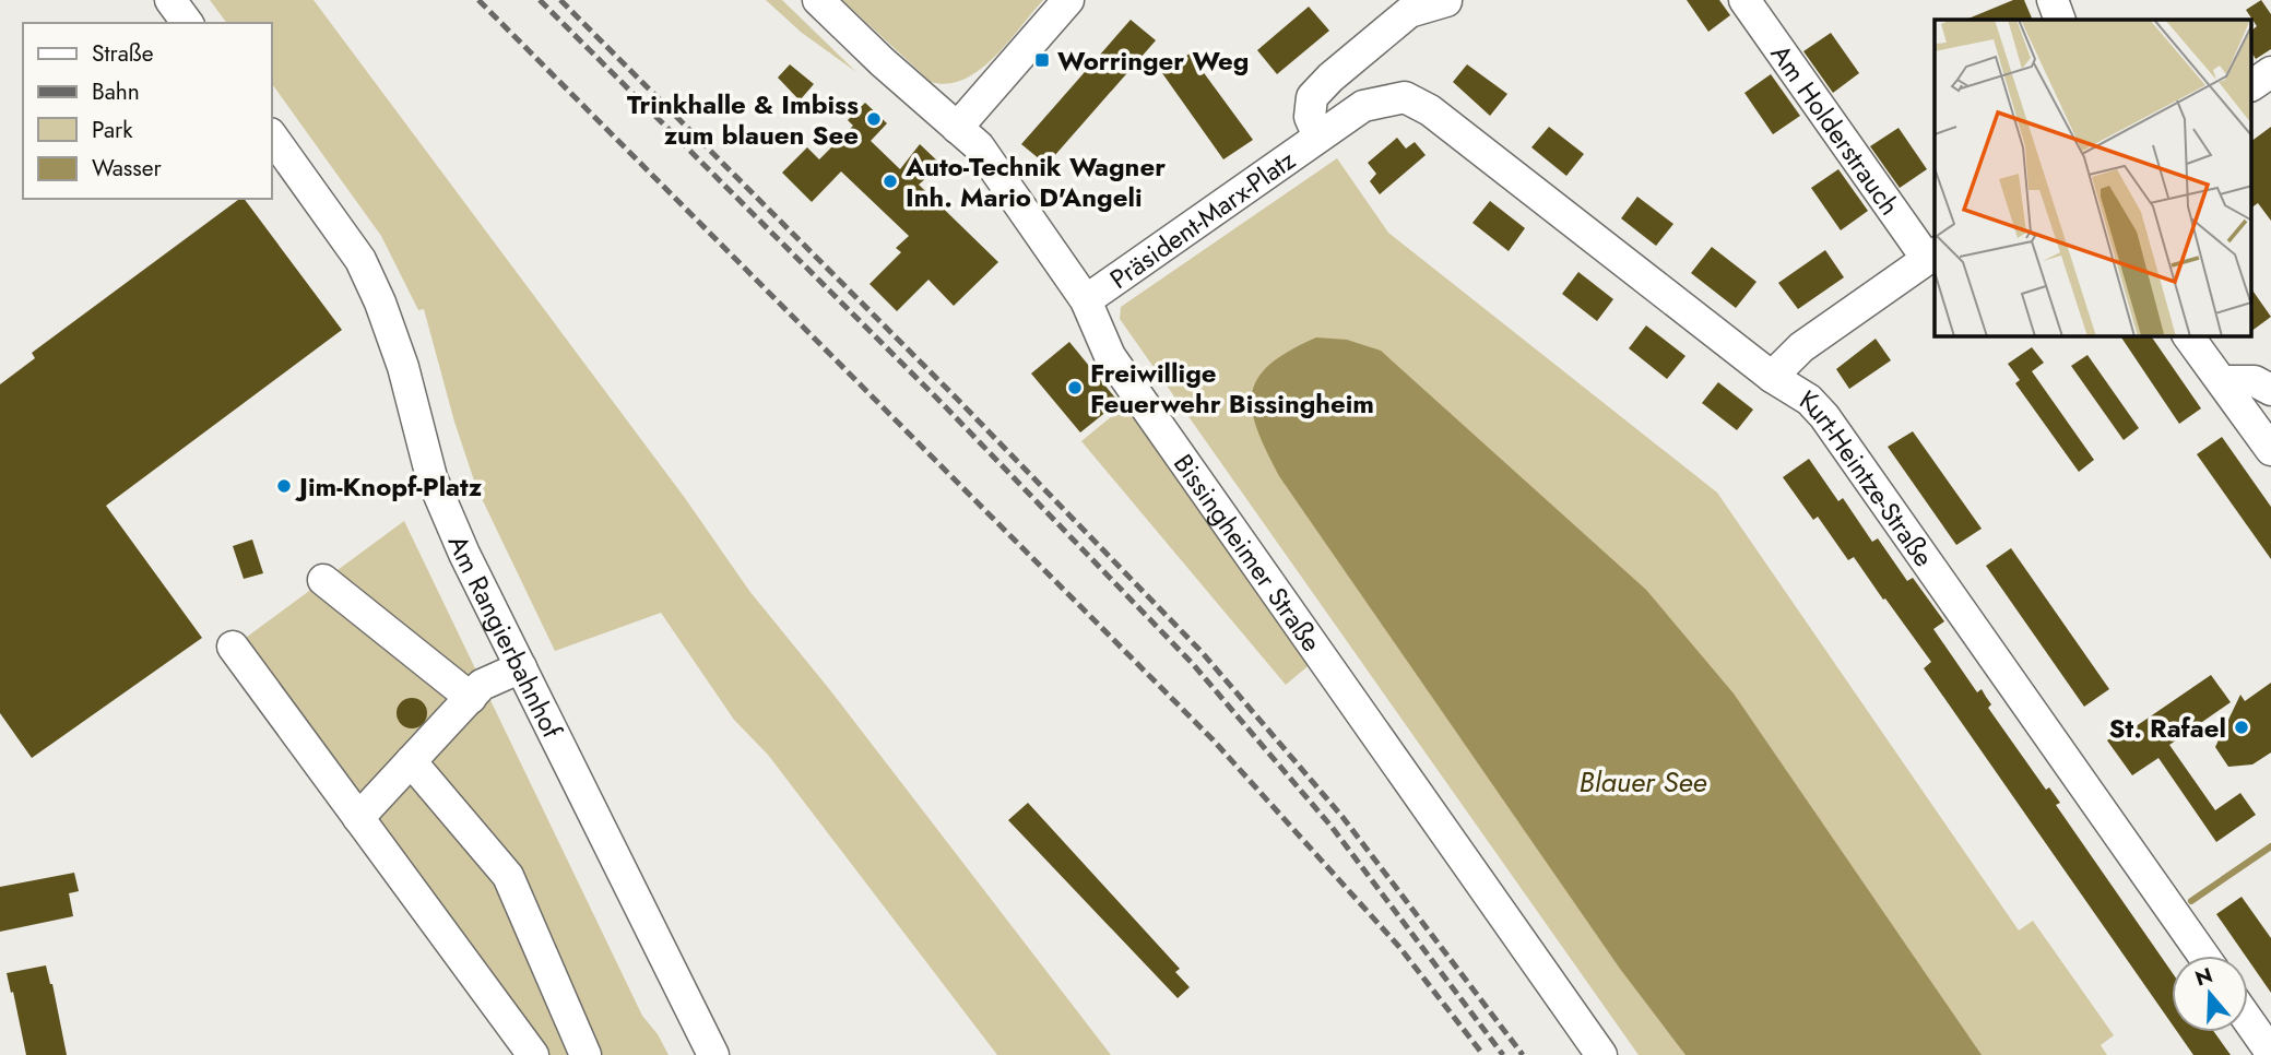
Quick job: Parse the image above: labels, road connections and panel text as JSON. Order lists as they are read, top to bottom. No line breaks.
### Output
{"streets":{"street":["Am Holderstrauch","Präsident-Marx-Platz","Kurt-Heintze-Straße","Bissingheimer Straße","Am Rangierbahnhof"]},"crossings":[["Präsident-Marx-Platz","Kurt-Heintze-Straße"],["Präsident-Marx-Platz","Bissingheimer Straße"]],"water":["Blauer See"],"places":{"transit":["Worringer Weg"],"other":["Trinkhalle & Imbiss zum blauen See","Auto-Technik Wagner Inh. Mario D'Angeli","Freiwillige Feuerwehr Bissingheim","Jim-Knopf-Platz","St. Rafael"]},"legend":["Straße","Bahn","Park","Wasser"],"north":"top"}
